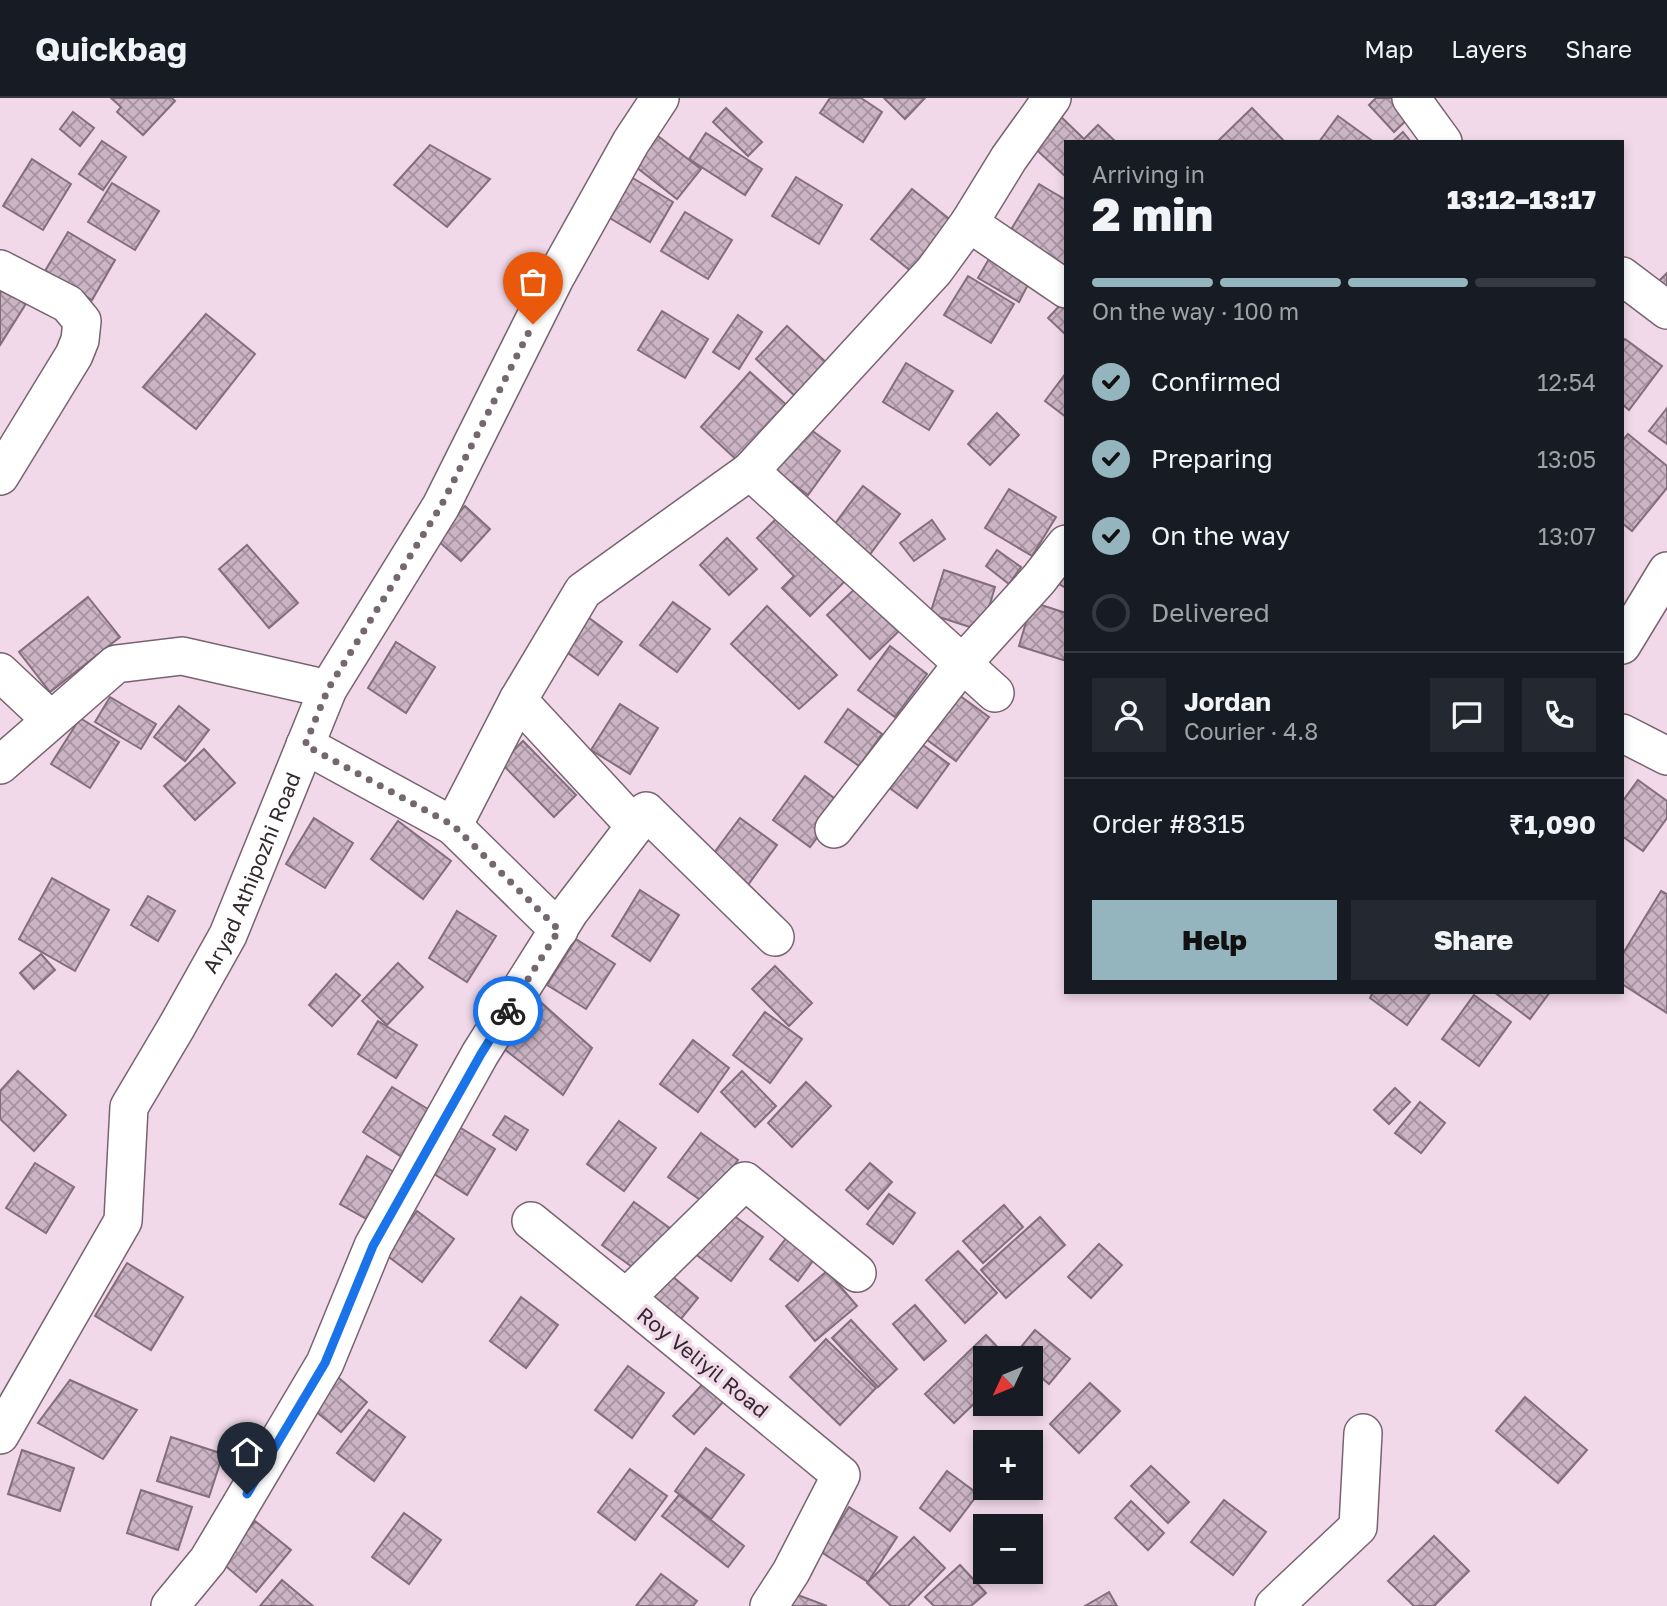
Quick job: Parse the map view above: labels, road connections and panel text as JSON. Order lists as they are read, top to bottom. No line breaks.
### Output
{"streets":{"street":["Aryad Athipozhi Road","Roy Veliyil Road"]},"north":"bottom left","page":{"header":"Quickbag","nav":["Map","Layers","Share"],"heading":["2 min","Arriving in","13:12–13:17"],"panel":["Jordan","Courier · 4.8","Order #8315","₹1,090"],"bar":"On the way · 100 m","list":[["Confirmed","12:54"],["Preparing","13:05"],["On the way","13:07"],"Delivered"],"buttons":["Help","Share"],"map_buttons":["+","−"]}}
